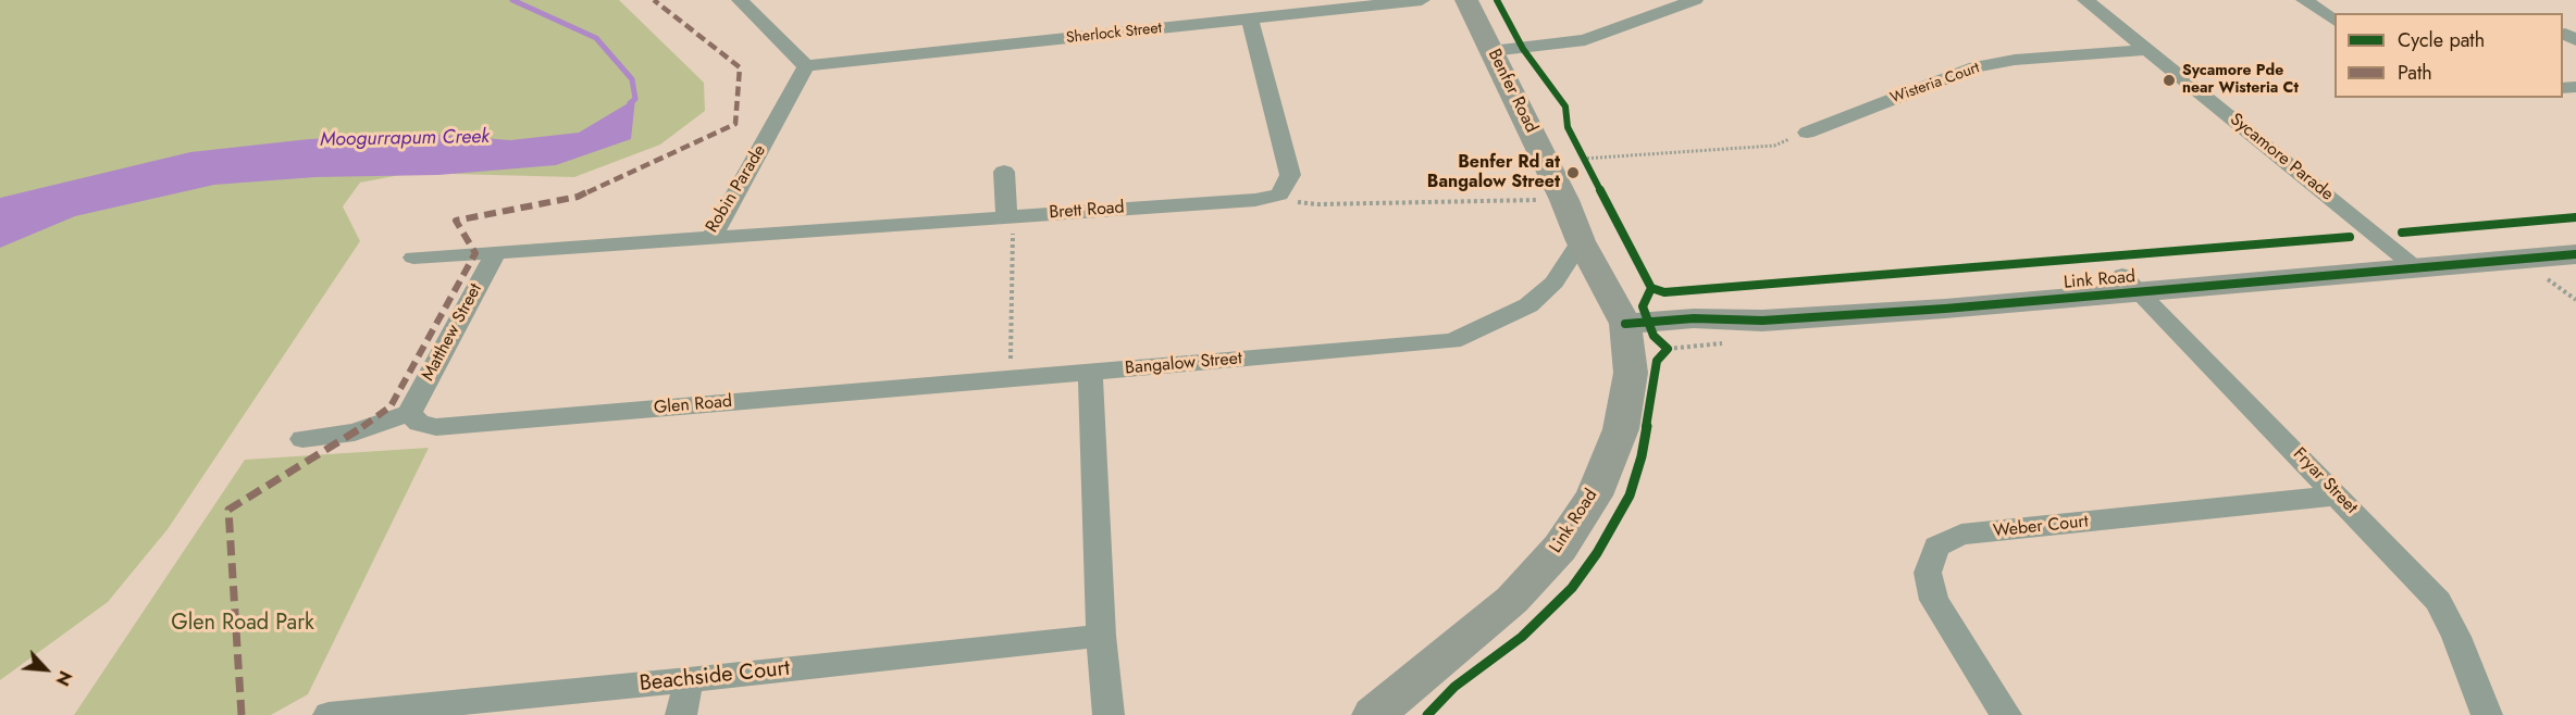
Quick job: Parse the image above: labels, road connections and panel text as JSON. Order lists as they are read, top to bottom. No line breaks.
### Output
{"streets":{"street":["Sherlock Street","Wisteria Court","Benfer Road","Sycamore Parade","Robin Parade","Brett Road","Link Road","Matthew Street","Bangalow Street","Glen Road","Fryar Street","Weber Court","Beachside Court"]},"crossings":[["Sherlock Street","Robin Parade"],["Wisteria Court","Sycamore Parade"],["Benfer Road","Link Road"],["Benfer Road","Bangalow Street"],["Sycamore Parade","Link Road"],["Robin Parade","Brett Road"],["Robin Parade","Matthew Street"],["Link Road","Fryar Street"],["Matthew Street","Glen Road"],["Bangalow Street","Glen Road"],["Fryar Street","Weber Court"]],"water":["Moogurrapum Creek"],"parks":["Glen Road Park"],"places":["Sycamore Pde near Wisteria Ct","Benfer Rd at Bangalow Street"],"legend":["Cycle path","Path"],"north":"bottom right"}
